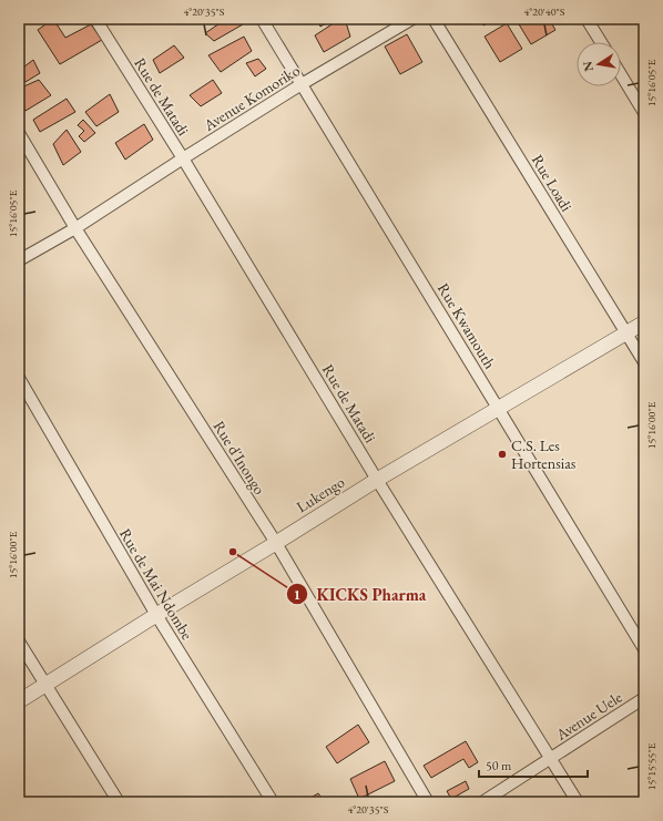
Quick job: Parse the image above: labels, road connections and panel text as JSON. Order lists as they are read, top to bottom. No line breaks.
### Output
{"streets":{"street":["Rue de Matadi","Avenue Komoriko","Rue Loadi","Rue Kwamouth","Rue d'Inongo","Lukengo","Rue de Mai Ndombe","Avenue Uele"]},"crossings":[["Rue de Matadi","Avenue Komoriko"],["Rue de Matadi","Lukengo"],["Rue de Matadi","Avenue Uele"],["Avenue Komoriko","Rue Kwamouth"],["Avenue Komoriko","Rue d'Inongo"],["Rue Loadi","Lukengo"],["Rue Kwamouth","Lukengo"],["Rue d'Inongo","Lukengo"],["Lukengo","Rue de Mai Ndombe"]],"places":["C.S. Les Hortensias","KICKS Pharma"],"scale_bar":"50 m","north":"left","coordinates":["4°20'35\"S","4°20'40\"S","15°16'05\"E","15°16'00\"E","15°15'55\"E"]}
